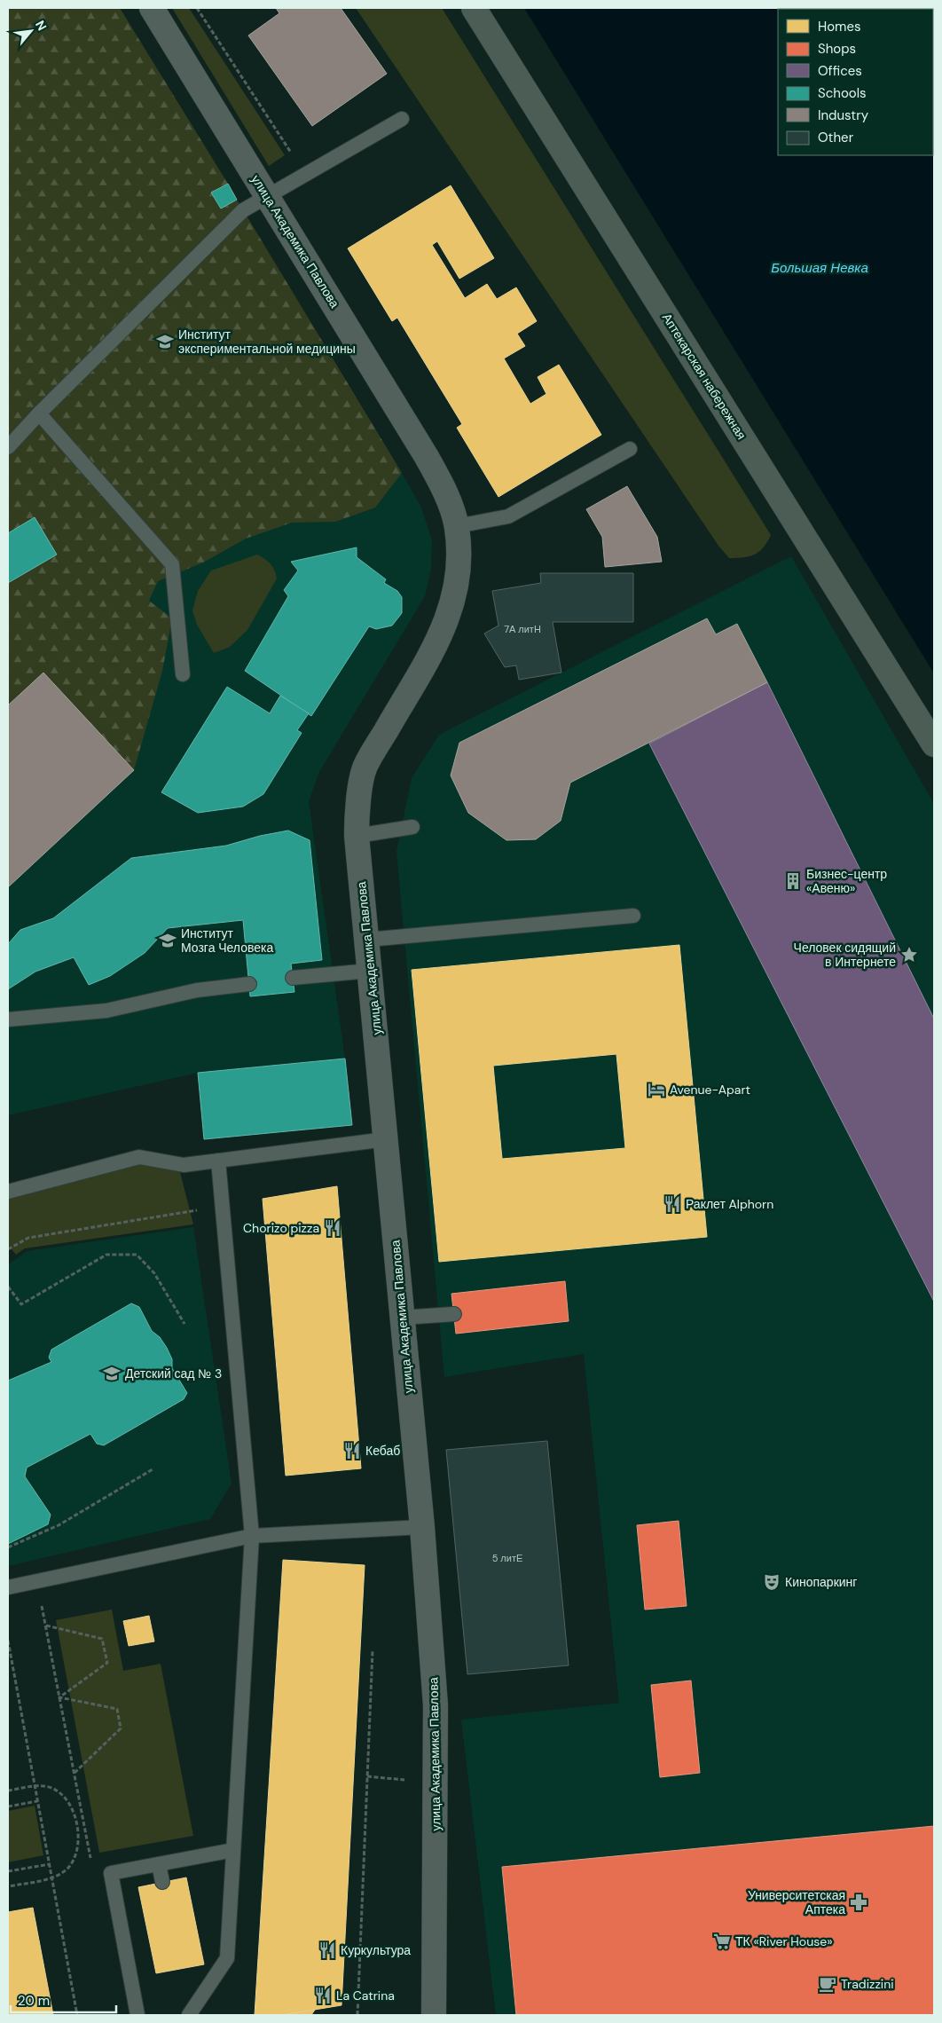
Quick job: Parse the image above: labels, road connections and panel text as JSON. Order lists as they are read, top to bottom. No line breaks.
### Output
{"streets":{"street":["улица Академика Павлова","Аптекарская набережная"]},"water":["Большая Невка"],"places":{"school or university":["Институт экспериментальной медицины","Институт Мозга Человека","Детский сад № 3"],"building":["Бизнес-центр «Авеню»"],"place":["Человек сидящий в Интернете"],"hotel":["Avenue-Apart"],"restaurant":["Раклет Alphorn","Chorizo pizza","Кебаб","Куркультура","La Catrina"],"theatre":["Кинопаркинг"],"pharmacy":["Университетская Аптека"],"supermarket":["ТК «River House»"],"cafe":["Tradizzini"]},"house_numbers":["7А литН","5 литЕ"],"legend":["Homes","Shops","Offices","Schools","Industry","Other"],"scale_bar":"20 m","north":"top right"}
